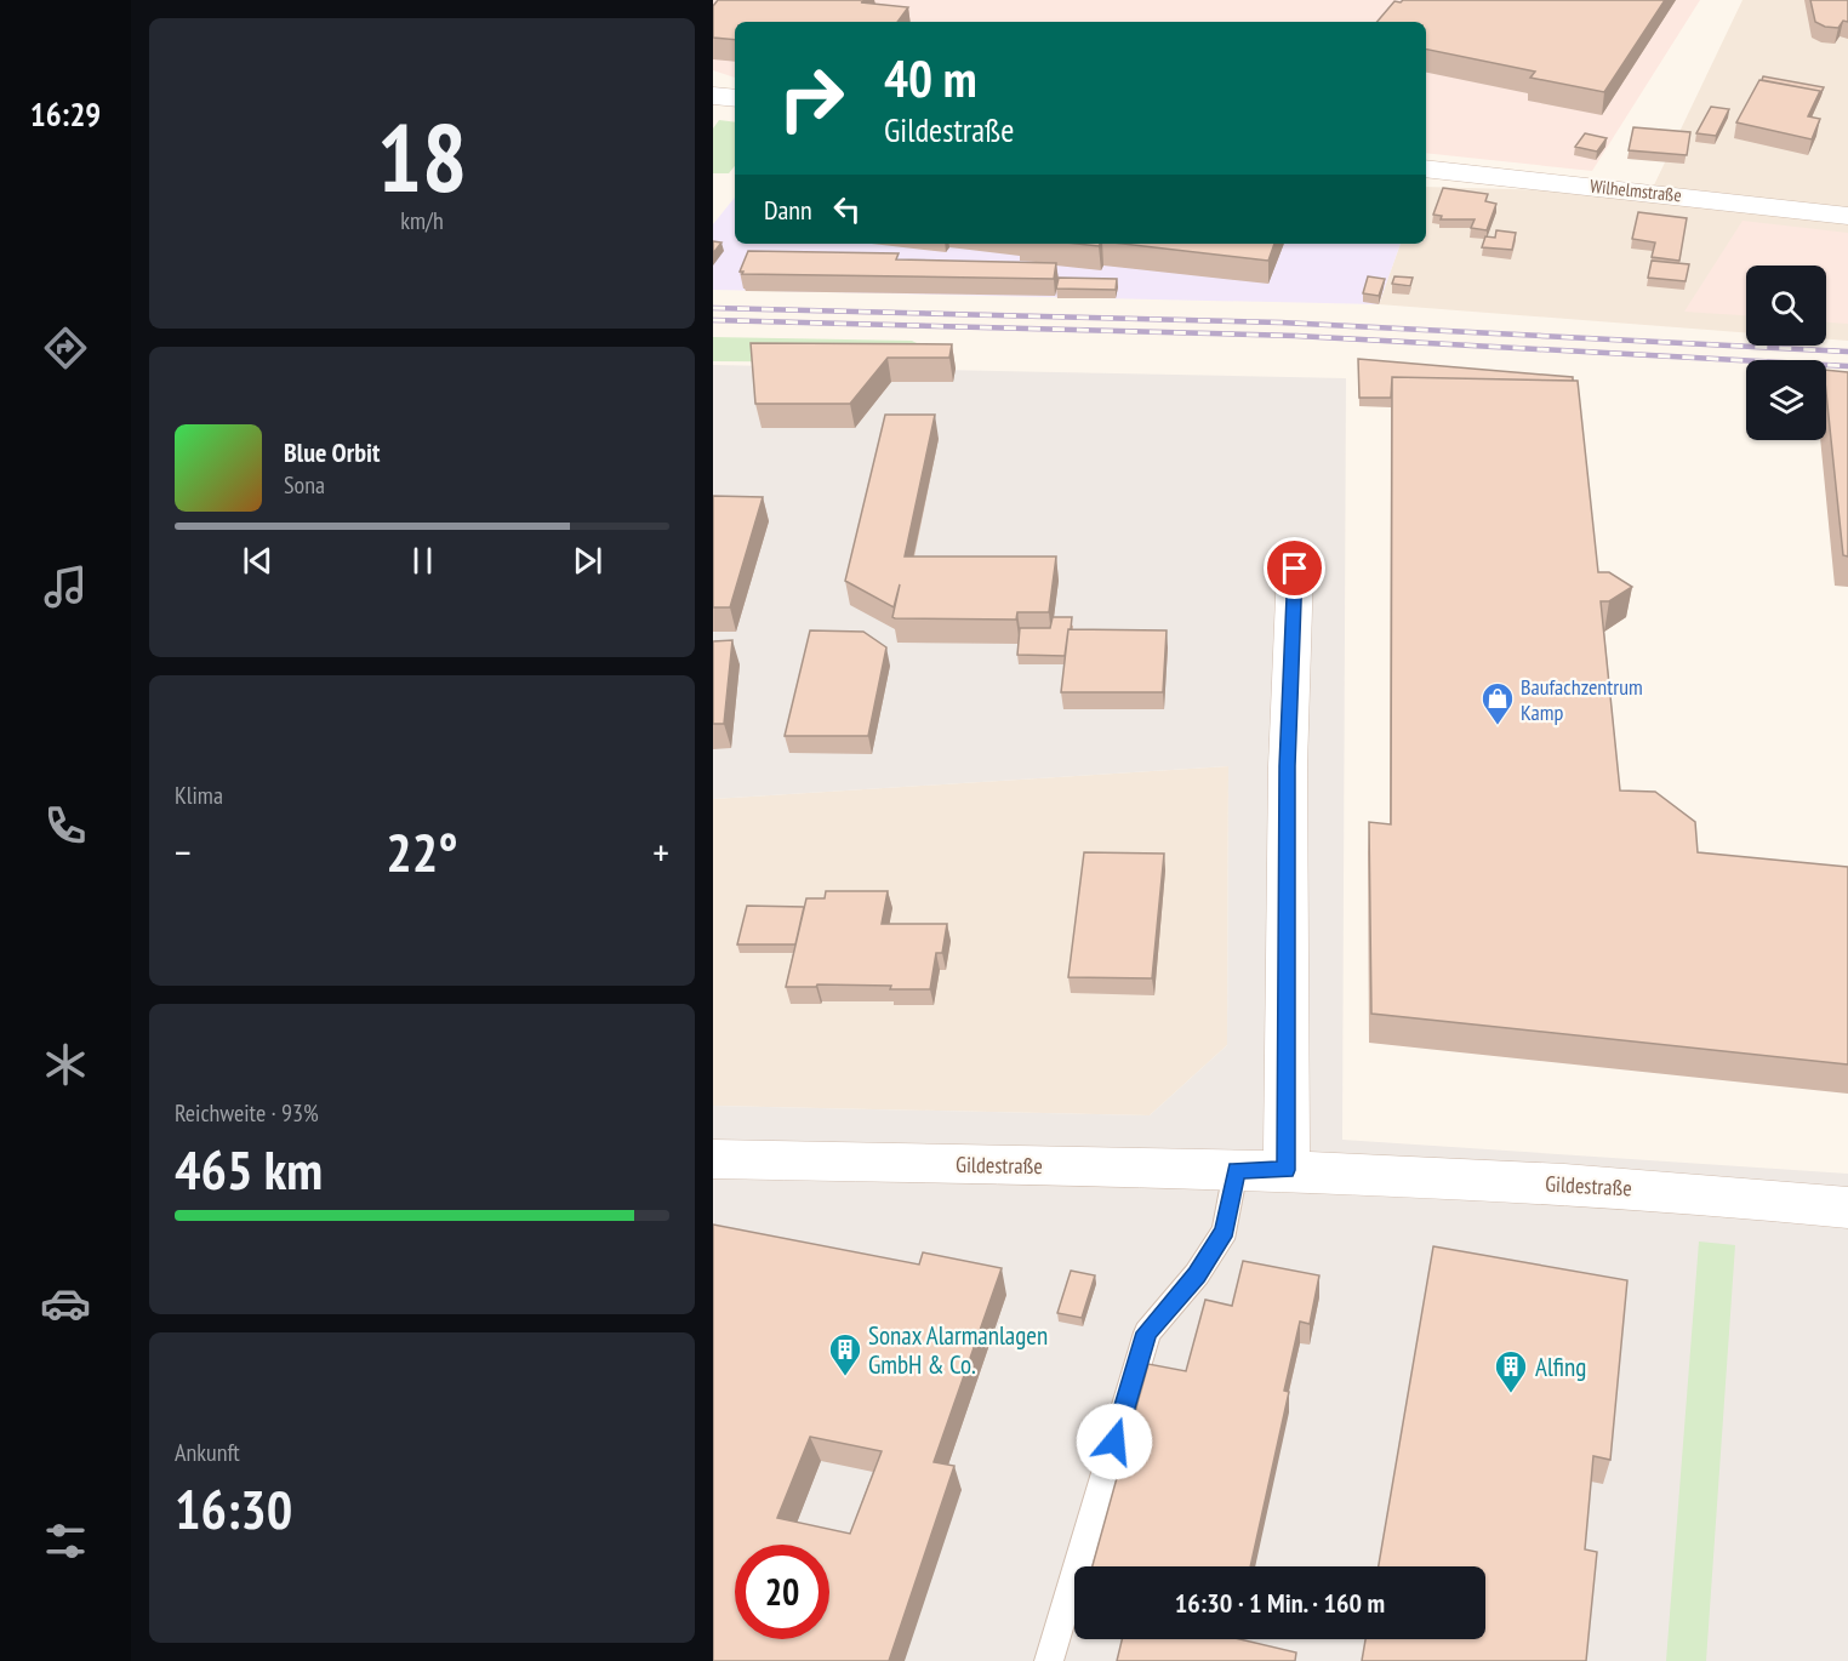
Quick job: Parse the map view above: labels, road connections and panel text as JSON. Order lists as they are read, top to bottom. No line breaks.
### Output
{"streets":{"street":["Wilhelmstraße","Gildestraße"]},"places":{"shop":["Baufachzentrum Kamp"],"building":["Sonax Alarmanlagen GmbH & Co.","Alfing"]},"page":{"tabs":"16:29","tile":[["18","km/h"],"Klima",["Reichweite · 93%","465 km"],["Ankunft","16:30"]],"turn":["40 m","Gildestraße"],"then":"Dann","song":["Blue Orbit","Sona"],"heat":["−","22°","+"],"limit":"20","trip":"16:30 · 1 Min. · 160 m"}}
